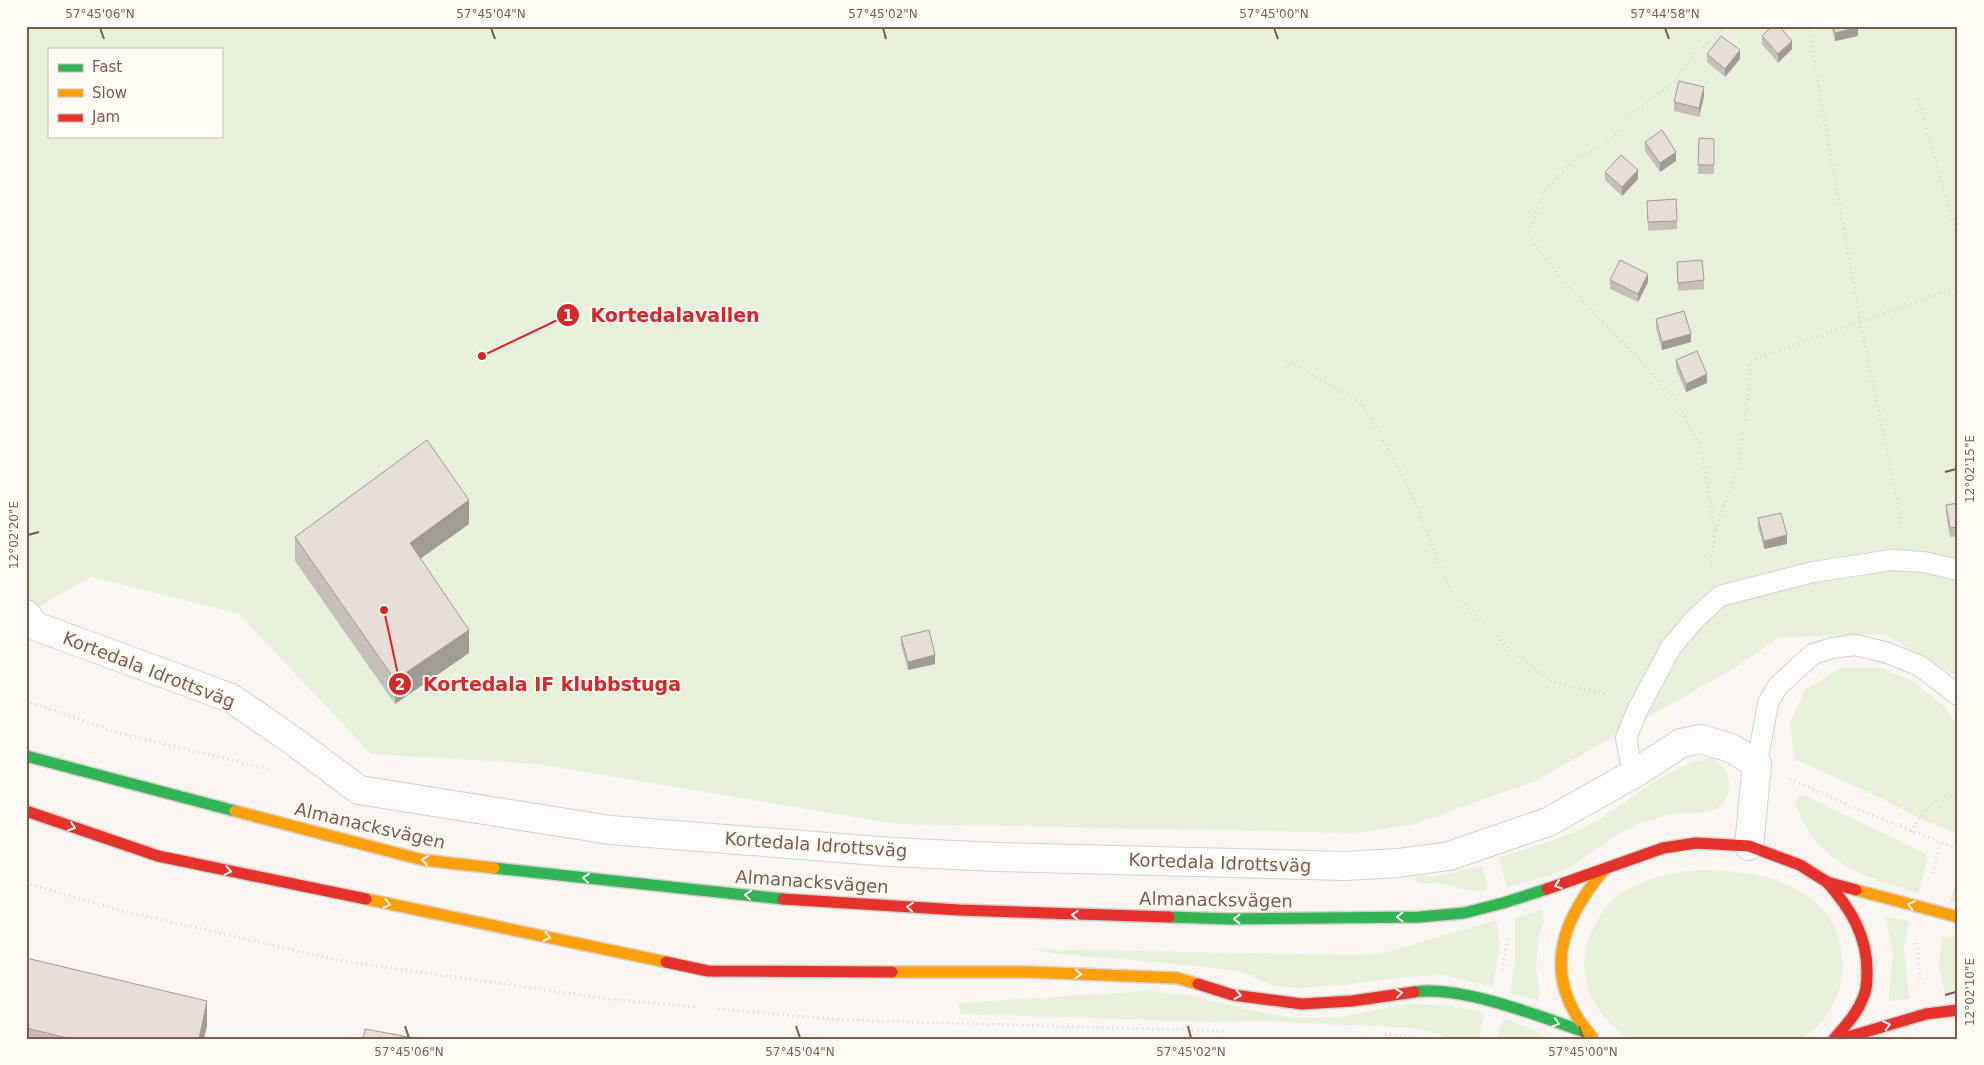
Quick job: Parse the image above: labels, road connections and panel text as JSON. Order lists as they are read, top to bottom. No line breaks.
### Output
{"streets":{"main road":["Almanacksvägen"],"street":["Kortedala Idrottsväg"]},"places":["Kortedalavallen","Kortedala IF klubbstuga"],"legend":["Fast","Slow","Jam"],"coordinates":["57°45'06\"N","57°45'04\"N","57°45'02\"N","57°45'00\"N","57°44'58\"N","12°02'15\"E","12°02'20\"E","12°02'10\"E"]}
